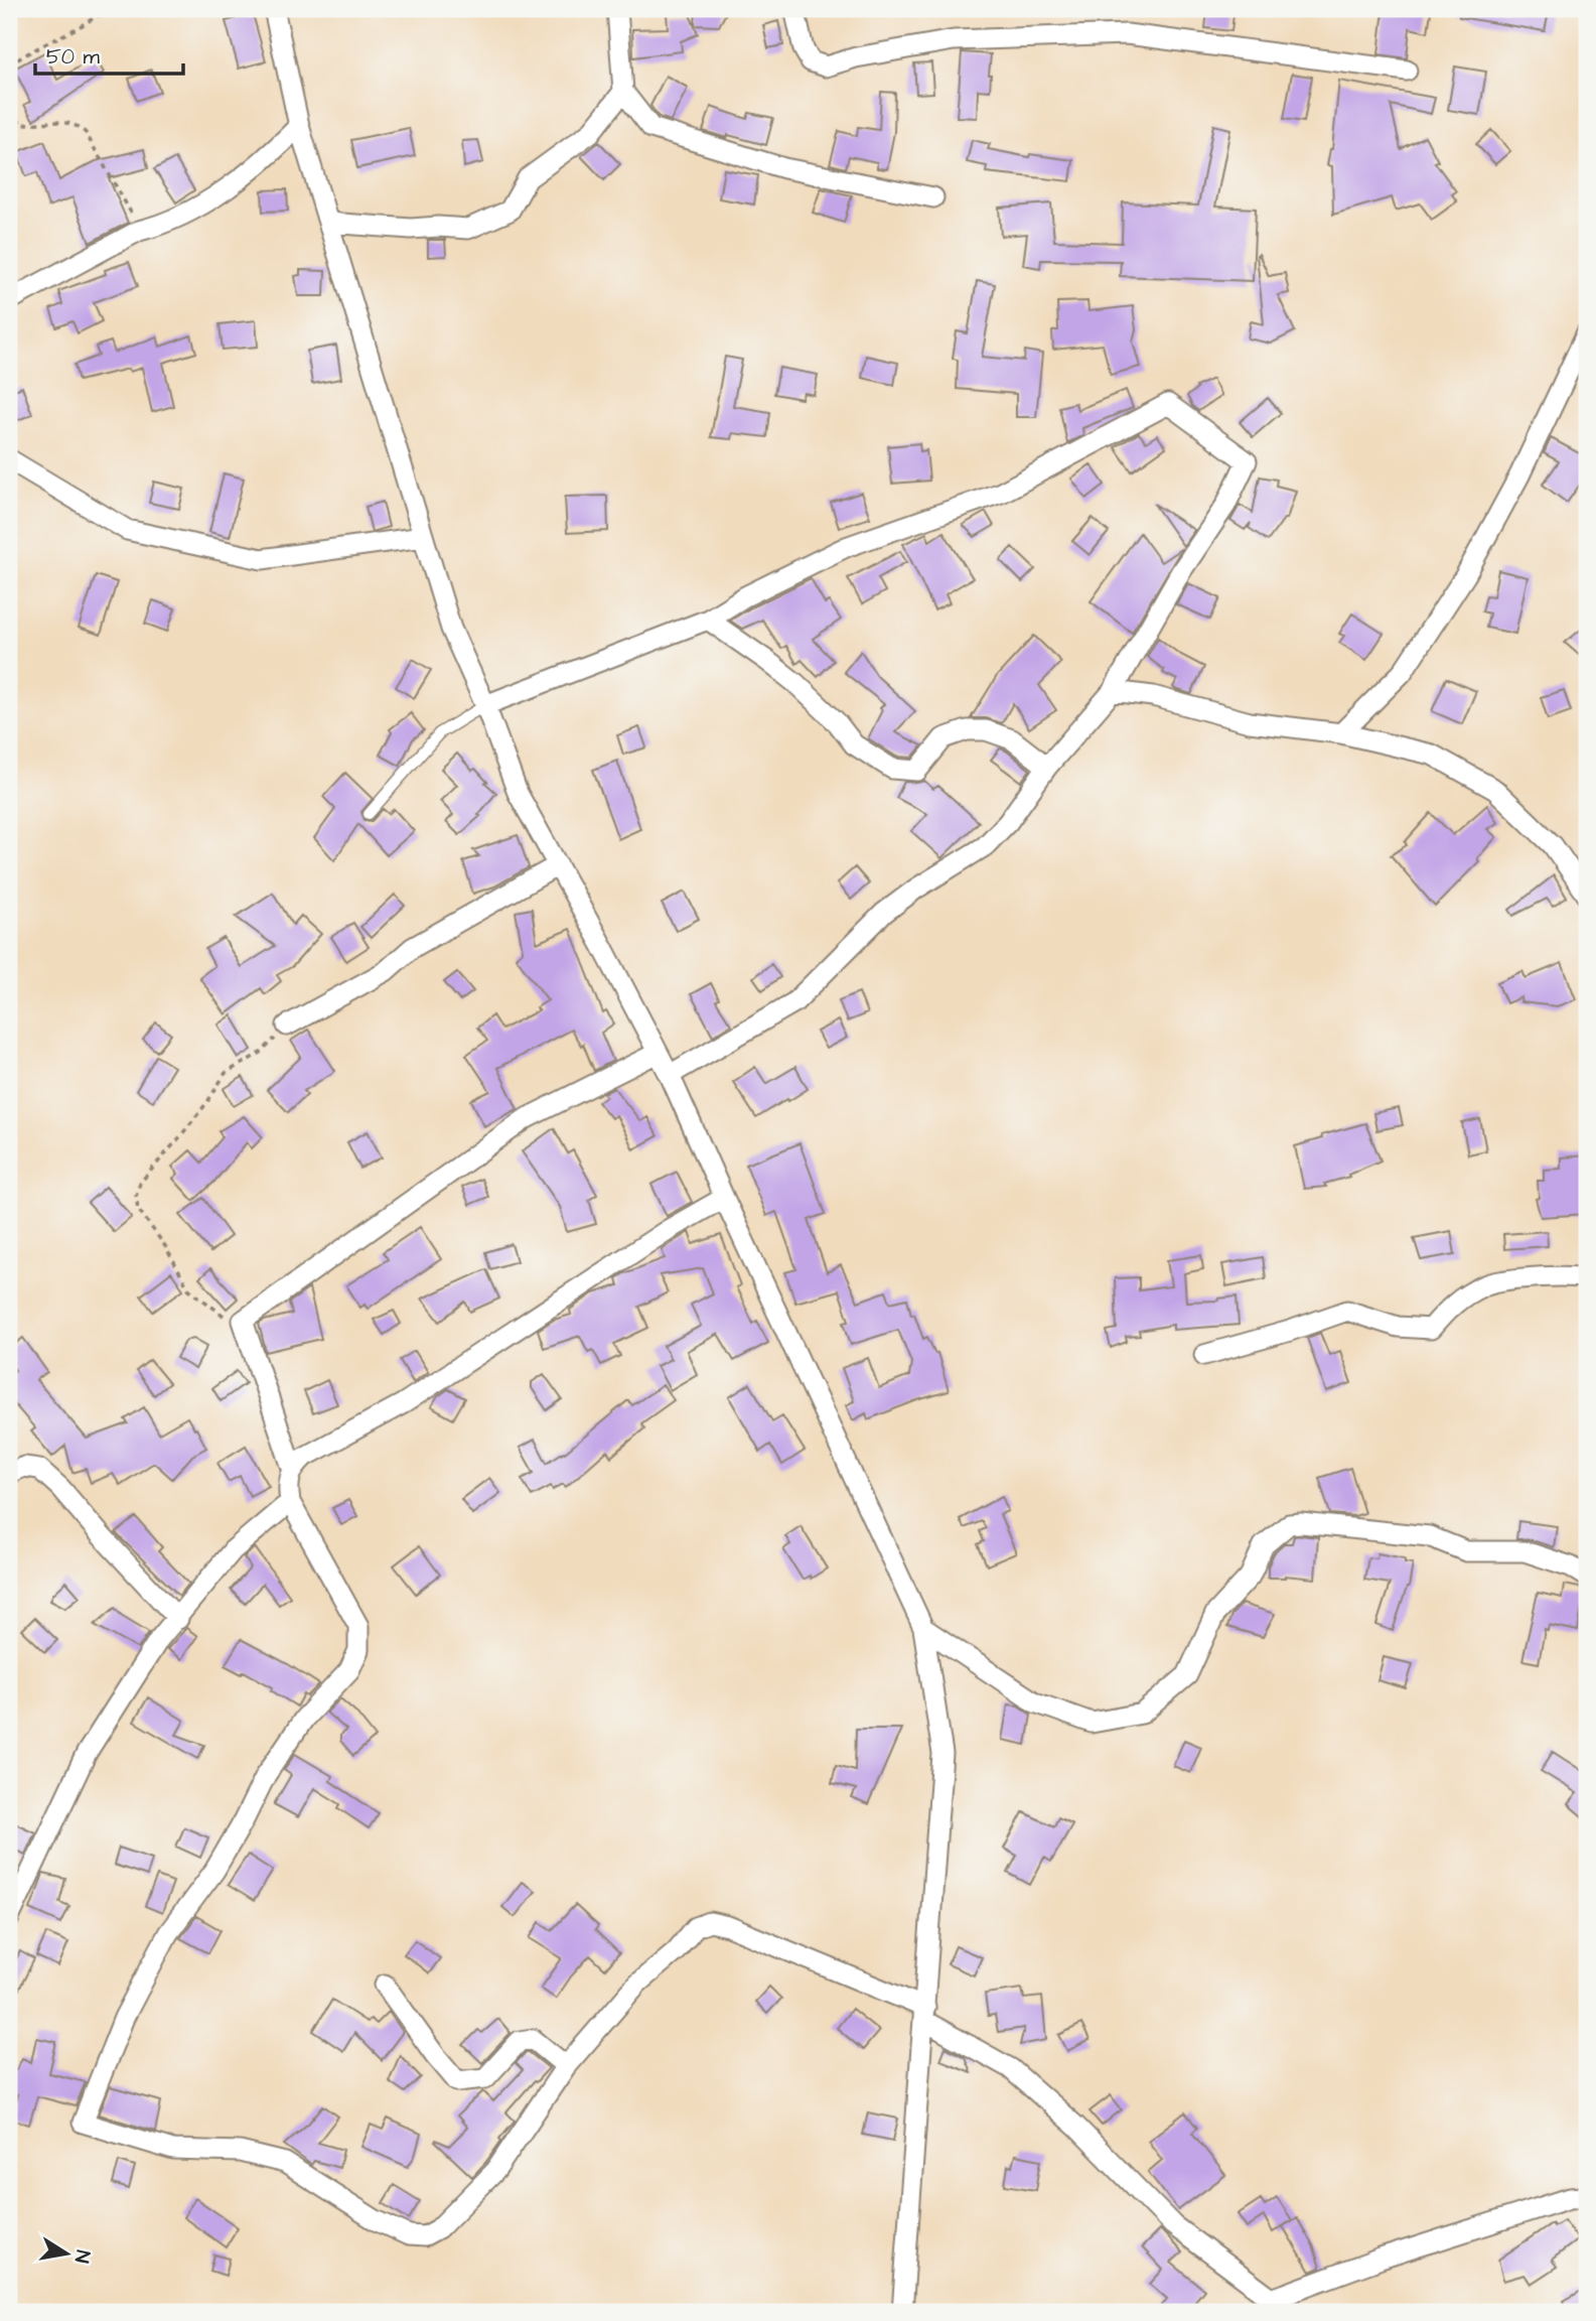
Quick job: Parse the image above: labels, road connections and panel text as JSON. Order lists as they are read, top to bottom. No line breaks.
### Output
{"scale_bar":"50 m","north":"right"}
